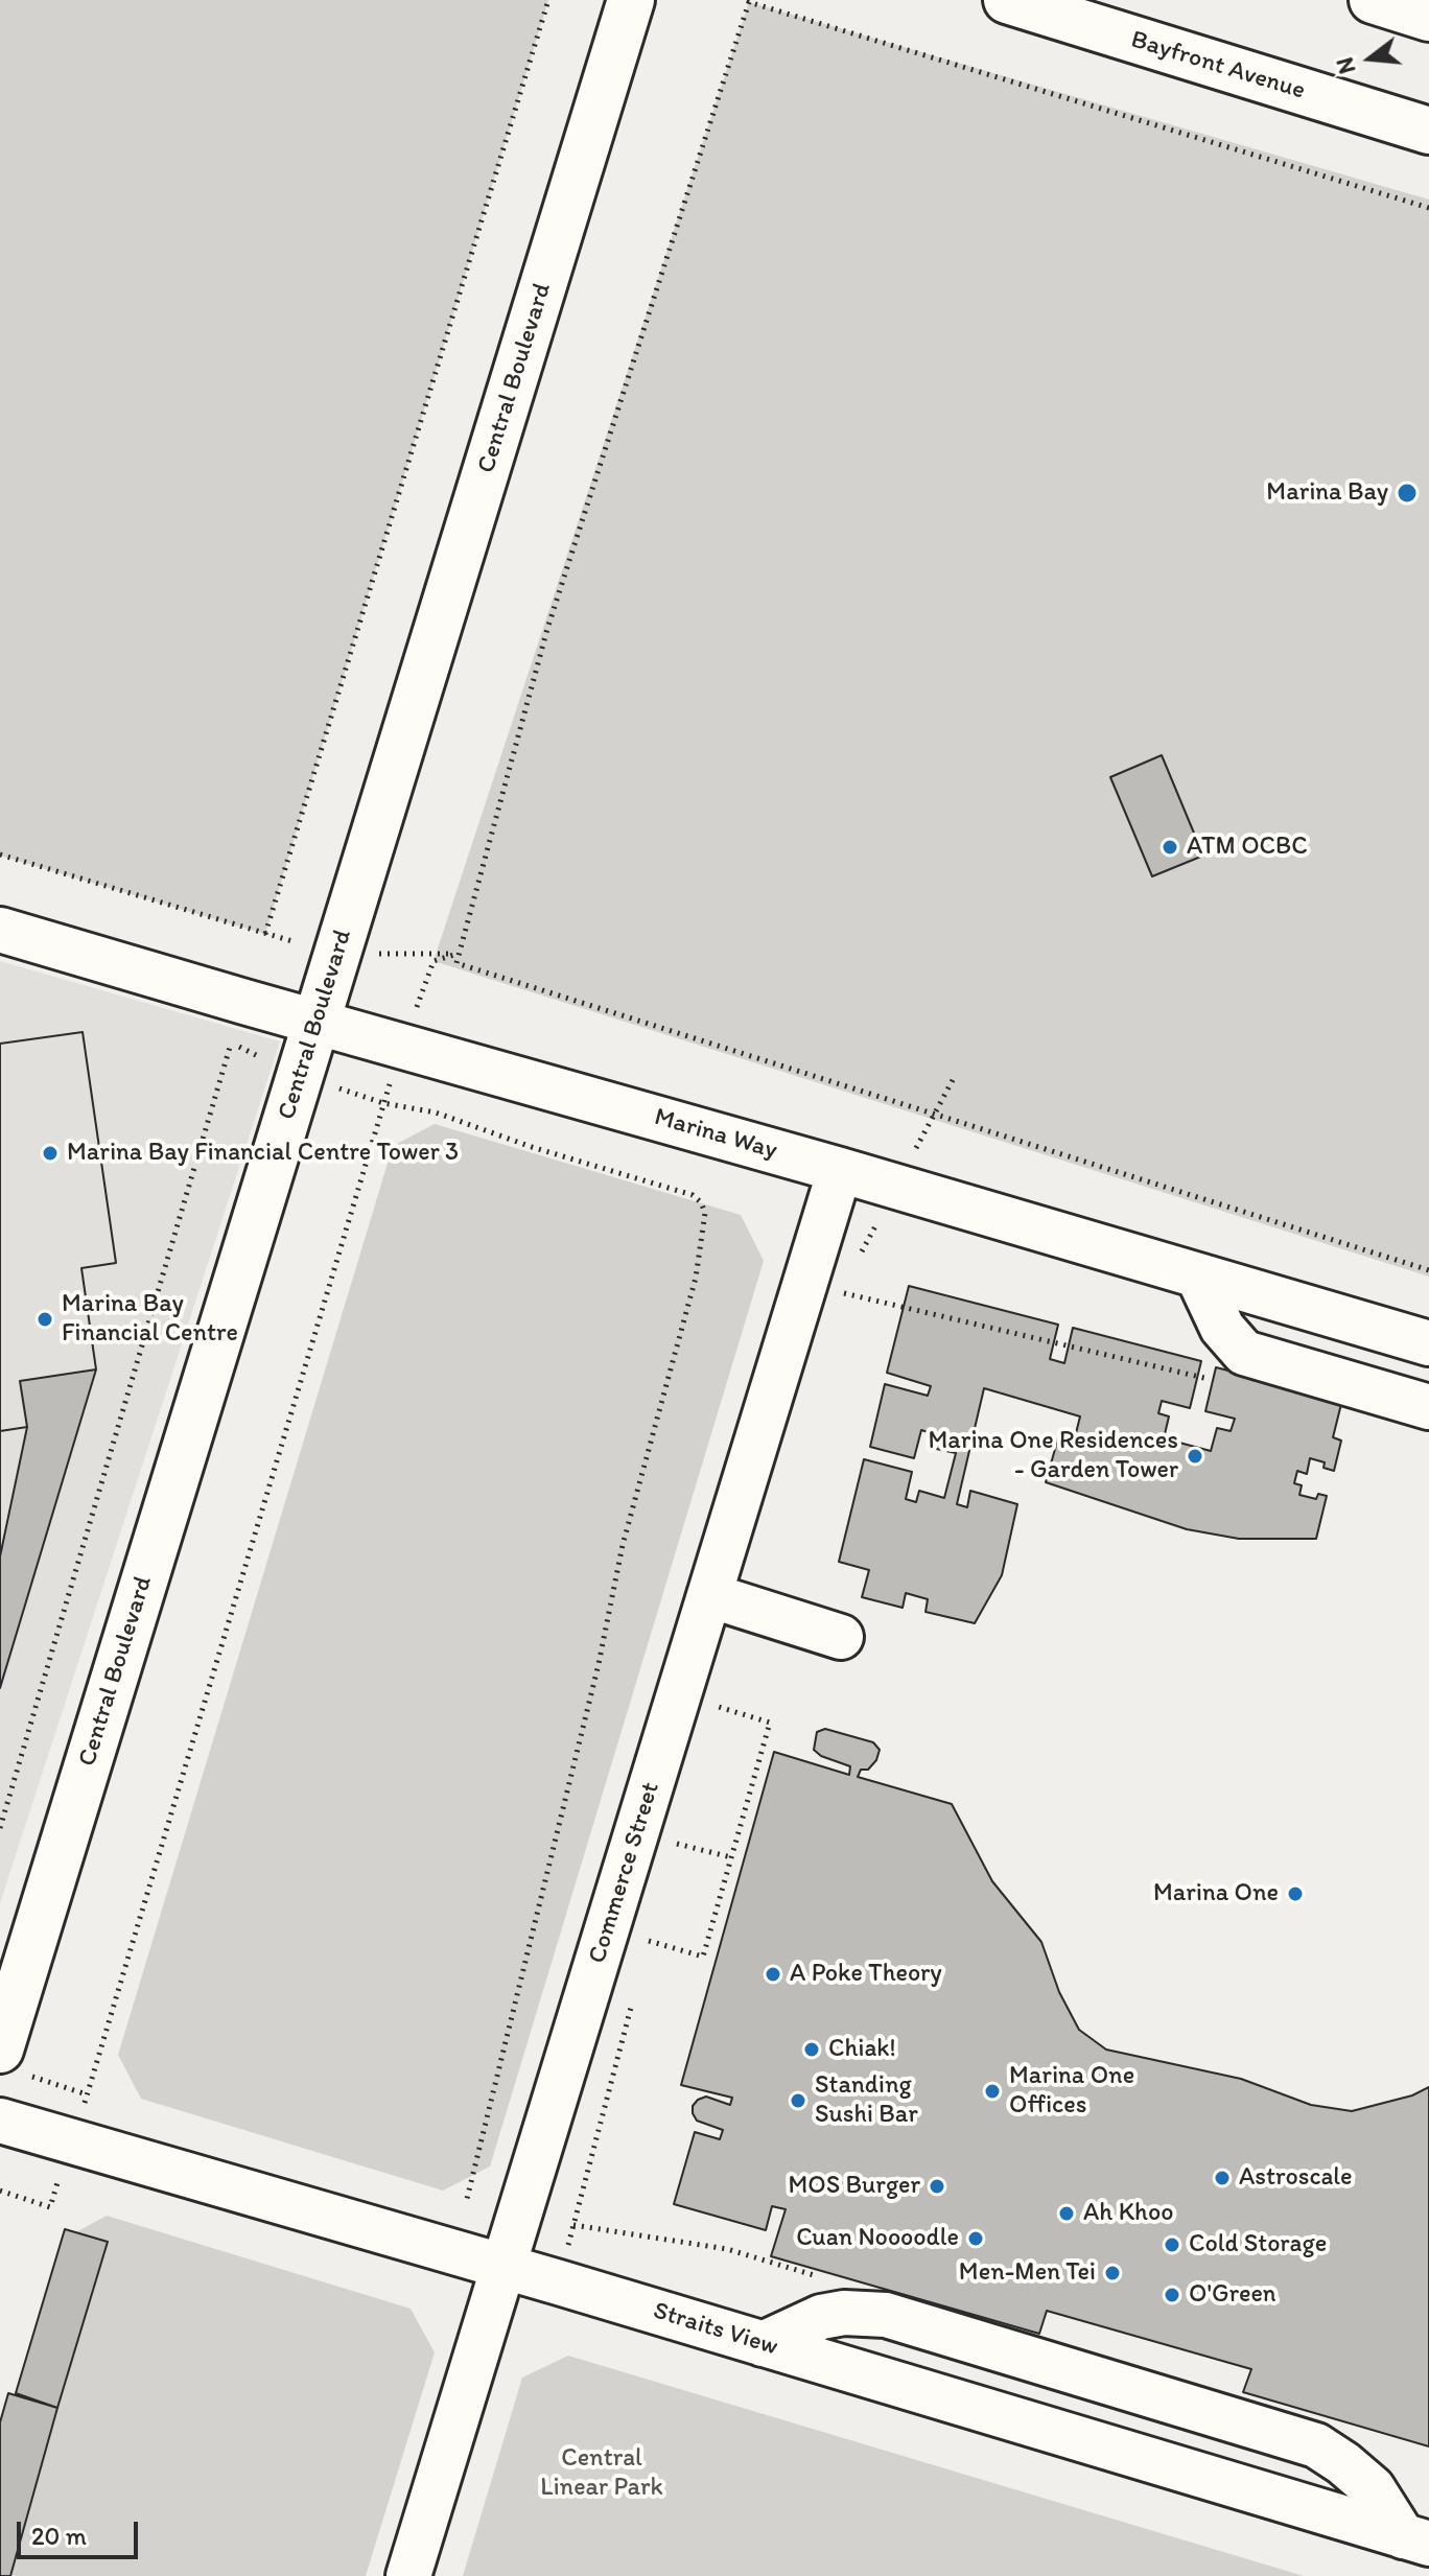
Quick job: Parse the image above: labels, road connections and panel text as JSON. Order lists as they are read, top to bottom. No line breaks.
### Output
{"streets":{"main road":["Bayfront Avenue","Central Boulevard"],"street":["Marina Way","Commerce Street","Straits View"]},"crossings":[["Central Boulevard","Marina Way"],["Marina Way","Commerce Street"],["Commerce Street","Straits View"]],"parks":["Central Linear Park"],"places":["Marina Bay","ATM OCBC","Marina Bay Financial Centre Tower 3","Marina Bay Financial Centre","Marina One Residences - Garden Tower","Marina One","A Poke Theory","Chiak!","Marina One Offices","Standing Sushi Bar","Astroscale","MOS Burger","Ah Khoo","Cuan Noooodle","Cold Storage","Men-Men Tei","O'Green"],"scale_bar":"20 m","north":"left"}
